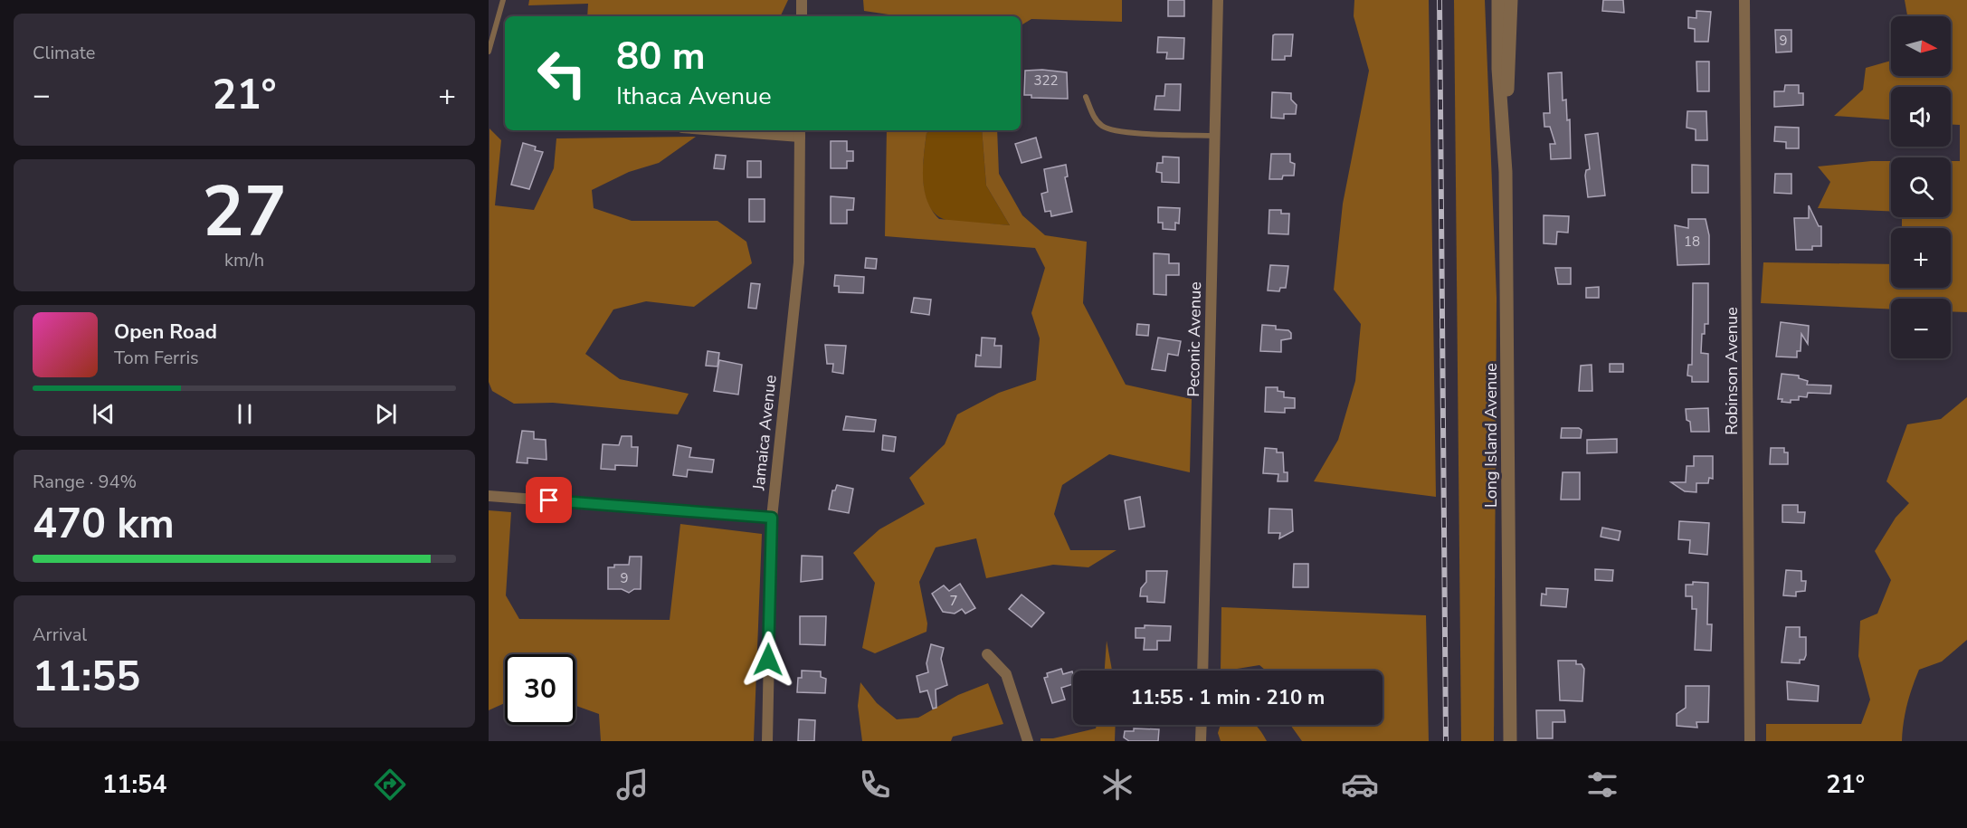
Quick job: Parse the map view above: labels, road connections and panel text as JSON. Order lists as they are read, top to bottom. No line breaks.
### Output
{"streets":{"street":["Peconic Avenue","Robinson Avenue","Jamaica Avenue","Long Island Avenue"]},"house_numbers":["9","322","18","9","7"],"north":"right","page":{"tile":["Climate",["27","km/h"],["Range · 94%","470 km"],["Arrival","11:55"]],"map_buttons":["+","−"],"turn":["80 m","Ithaca Avenue"],"heat":["−","21°","+"],"song":["Open Road","Tom Ferris"],"limit":"30","trip":"11:55 · 1 min · 210 m","tabs":["11:54","21°"]}}
